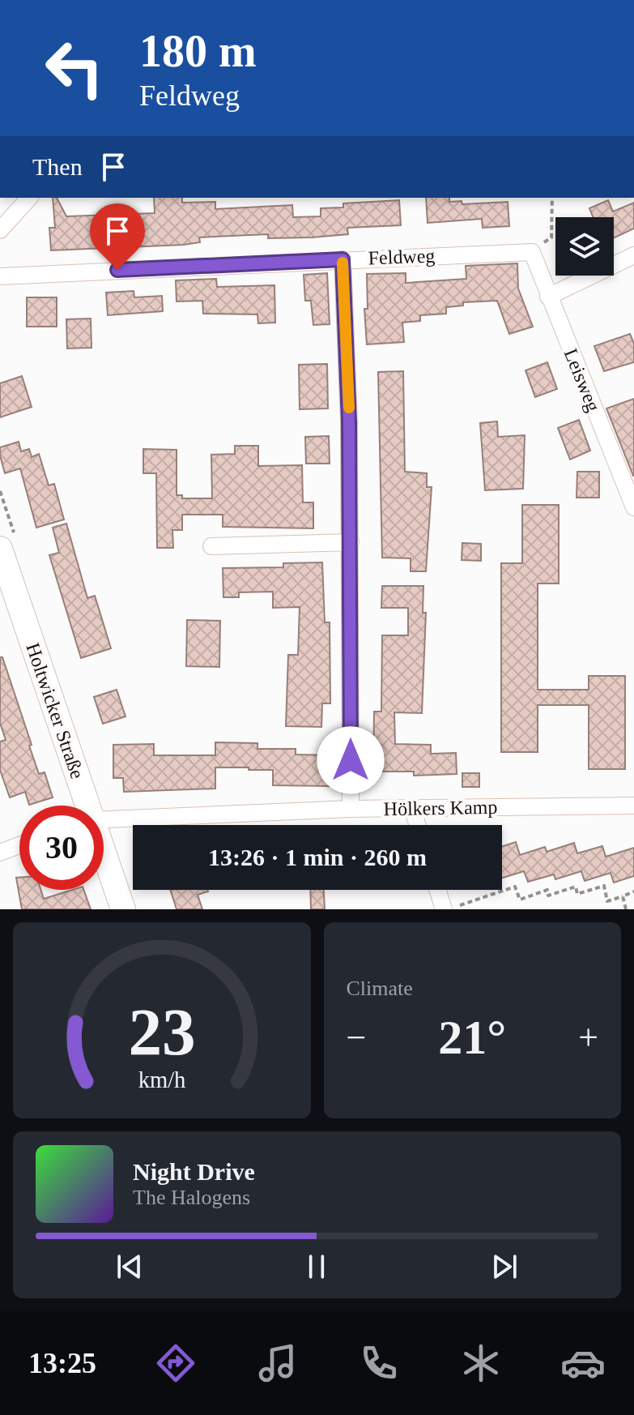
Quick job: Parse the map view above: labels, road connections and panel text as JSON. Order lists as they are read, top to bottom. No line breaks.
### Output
{"streets":{"main road":["Holtwicker Straße"],"street":["Feldweg","Leisweg","Hölkers Kamp"]},"crossings":[["Feldweg","Leisweg"]],"page":{"turn":["180 m","Feldweg"],"then":"Then","limit":"30","trip":"13:26 · 1 min · 260 m","tile":"Climate","heat":["−","21°","+"],"song":["Night Drive","The Halogens"],"tabs":"13:25","gauge":["23","km/h"]}}
